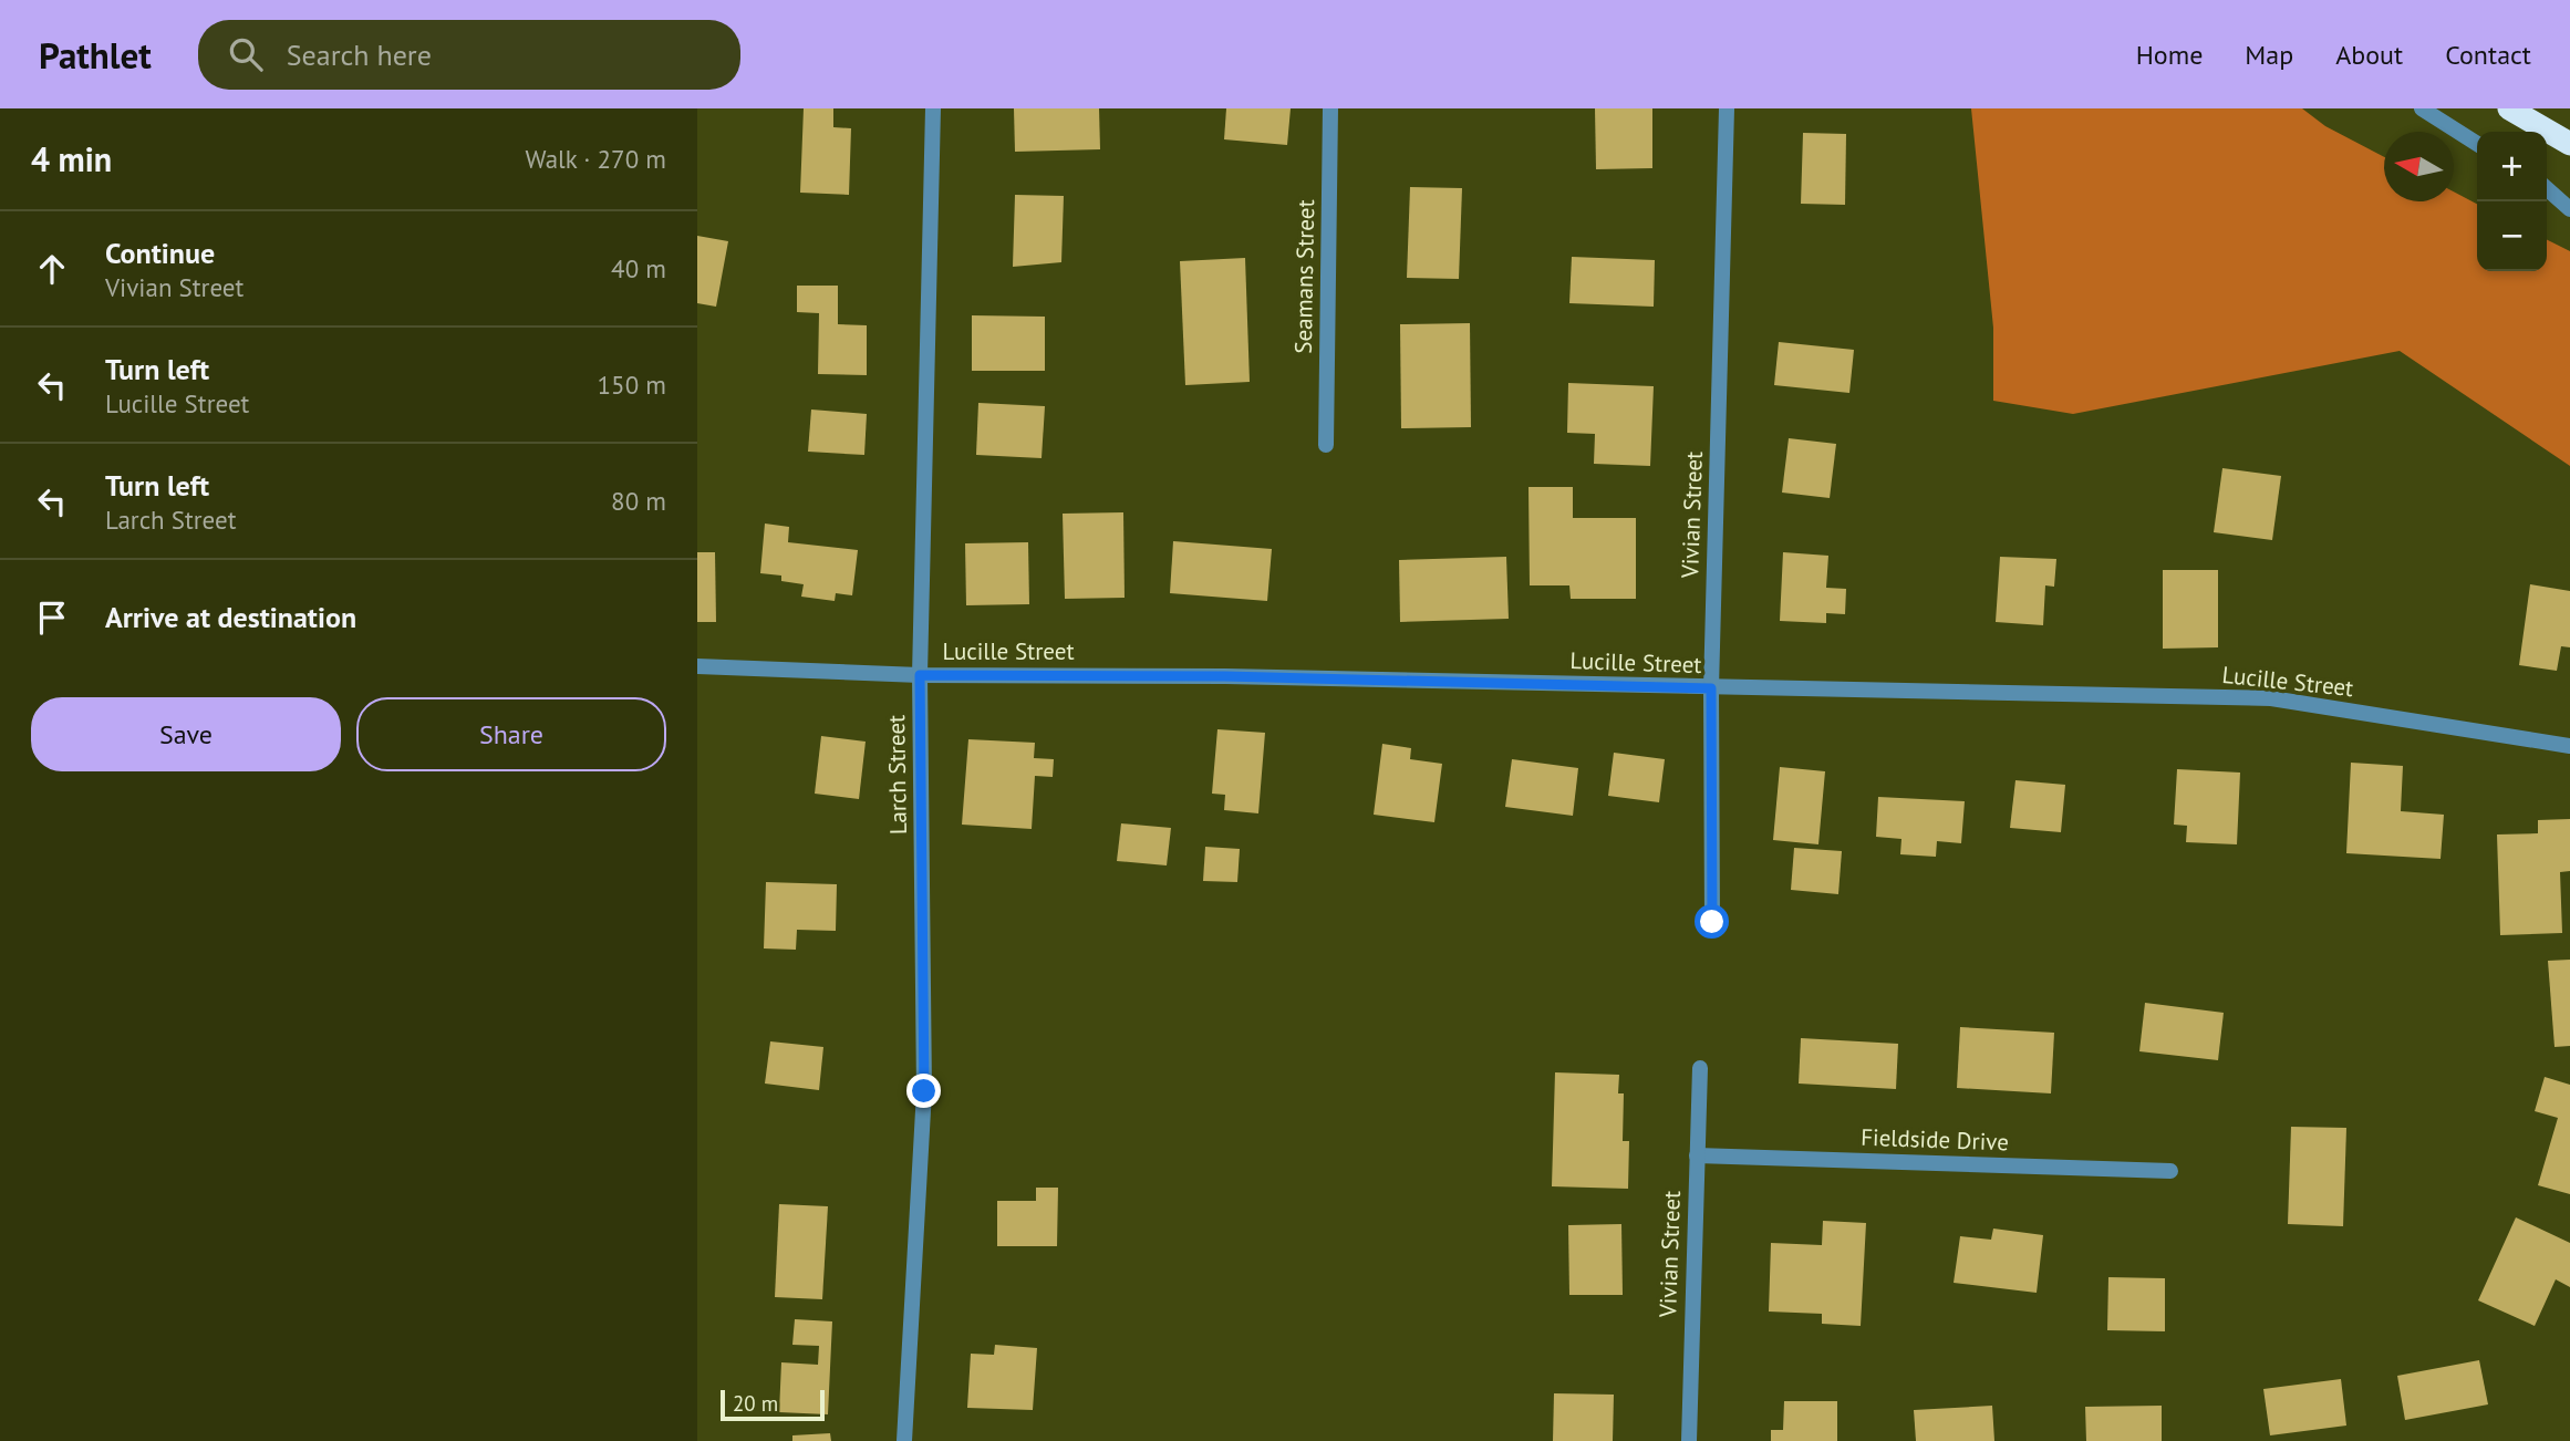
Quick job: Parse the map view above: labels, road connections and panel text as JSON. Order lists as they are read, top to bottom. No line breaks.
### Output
{"streets":{"street":["Seamans Street","Vivian Street","Lucille Street","Larch Street","Fieldside Drive"]},"crossings":[["Vivian Street","Lucille Street"],["Vivian Street","Fieldside Drive"],["Lucille Street","Larch Street"]],"scale_bar":"20 m","north":"left","page":{"header":"Pathlet","search":"Search here","nav":["Home","Map","About","Contact"],"heading":["4 min","Walk · 270 m"],"map_buttons":["+","−"],"list":[["Continue","Vivian Street","40 m"],["Turn left","Lucille Street","150 m"],["Turn left","Larch Street","80 m"],"Arrive at destination"],"buttons":["Save","Share"],"scale":"20 m"}}
